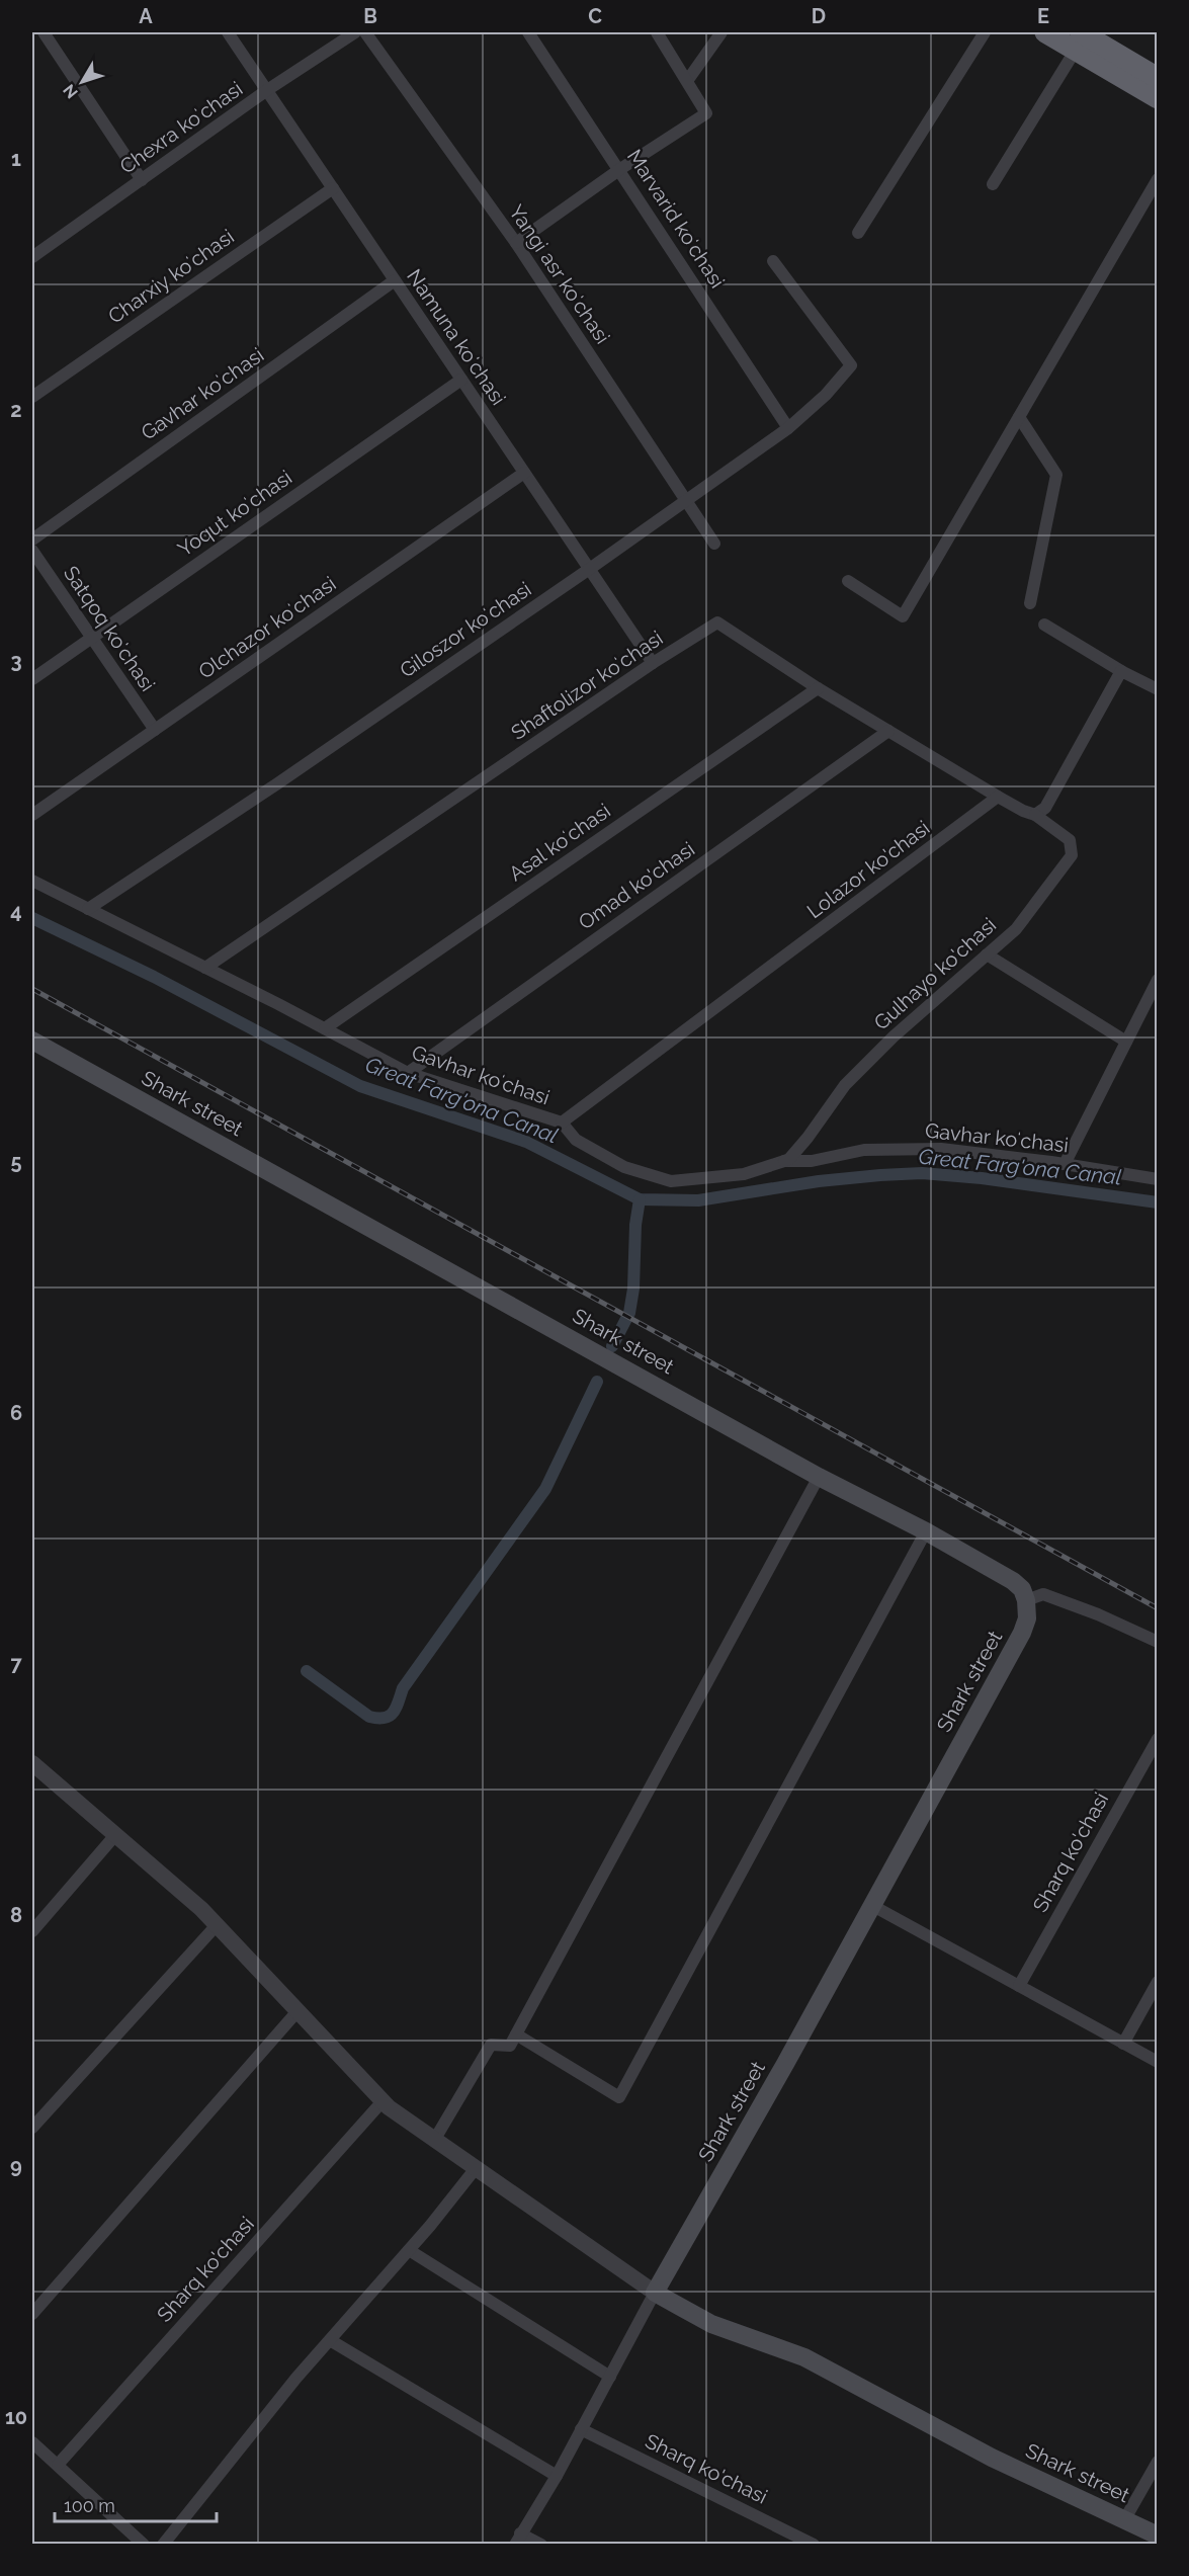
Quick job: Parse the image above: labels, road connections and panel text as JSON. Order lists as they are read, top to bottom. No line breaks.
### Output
{"streets":{"main road":["Shark street"],"street":["Chexra koʻchasi","Marvarid koʻchasi","Yangi asr koʻchasi","Charxiy koʻchasi","Namuna koʻchasi","Gavhar koʻchasi","Yoqut koʻchasi","Olchazor koʻchasi","Satqoq koʻchasi","Giloszor koʻchasi","Shaftolizor koʻchasi","Asal koʻchasi","Lolazor ko'chasi","Omad ko'chasi","Gulhayo ko'chasi","Sharq ko'chasi"]},"crossings":[["Chexra koʻchasi","Namuna koʻchasi"],["Marvarid koʻchasi","Giloszor koʻchasi"],["Yangi asr koʻchasi","Giloszor koʻchasi"],["Charxiy koʻchasi","Namuna koʻchasi"],["Namuna koʻchasi","Gavhar koʻchasi"],["Namuna koʻchasi","Yoqut koʻchasi"],["Namuna koʻchasi","Olchazor koʻchasi"],["Namuna koʻchasi","Giloszor koʻchasi"],["Namuna koʻchasi","Shaftolizor koʻchasi"],["Gavhar koʻchasi","Giloszor koʻchasi"],["Gavhar koʻchasi","Shaftolizor koʻchasi"],["Gavhar koʻchasi","Asal koʻchasi"],["Gavhar koʻchasi","Lolazor ko'chasi"],["Gavhar koʻchasi","Omad ko'chasi"],["Gavhar koʻchasi","Gulhayo ko'chasi"],["Yoqut koʻchasi","Satqoq koʻchasi"],["Olchazor koʻchasi","Satqoq koʻchasi"],["Shaftolizor koʻchasi","Asal koʻchasi"],["Shaftolizor koʻchasi","Lolazor ko'chasi"],["Shaftolizor koʻchasi","Omad ko'chasi"]],"water":["Great Farg'ona Canal"],"scale_bar":"100 m","north":"bottom left","grid":{"columns":["A","B","C","D","E"],"rows":["1","2","3","4","5","6","7","8","9","10"]}}
